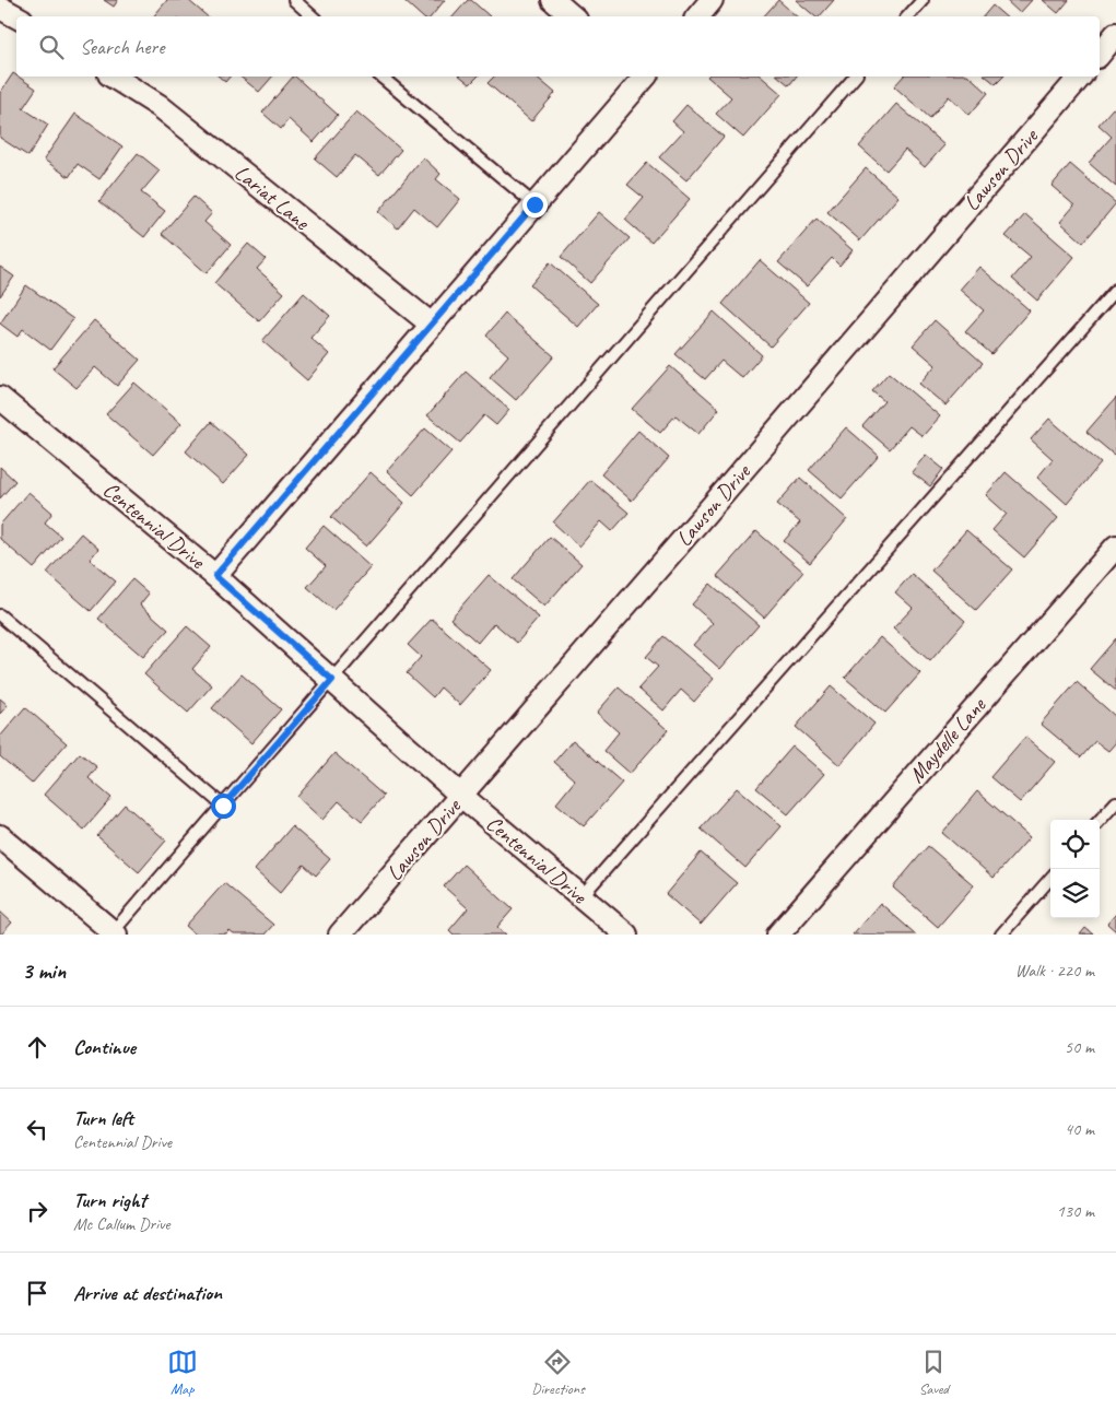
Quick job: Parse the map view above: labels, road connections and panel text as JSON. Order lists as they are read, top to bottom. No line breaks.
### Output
{"streets":{"street":["Lawson Drive","Lariat Lane","Centennial Drive","Maydelle Lane"]},"crossings":[["Lawson Drive","Centennial Drive"]],"page":{"search":"Search here","heading":["3 min","Walk · 220 m"],"list":[["Continue","50 m"],["Turn left","Centennial Drive","40 m"],["Turn right","Mc Callum Drive","130 m"],"Arrive at destination"],"nav":["Map","Directions","Saved"]}}
